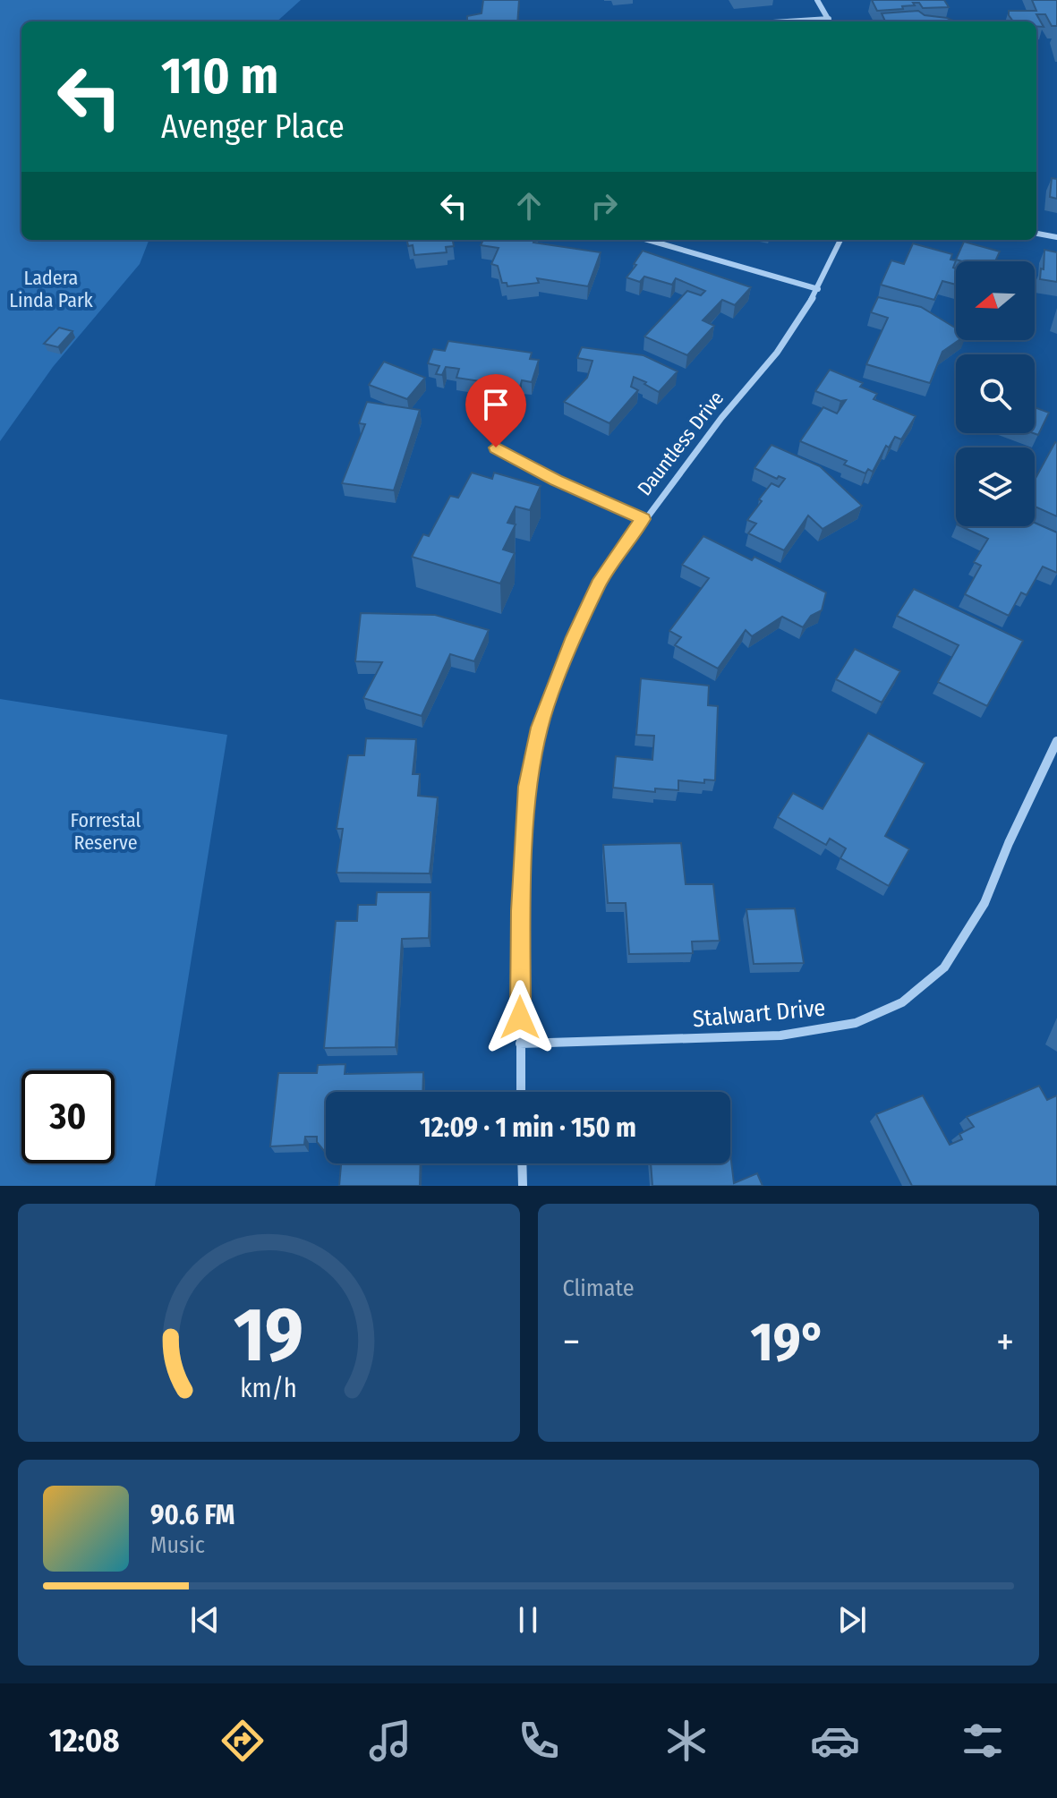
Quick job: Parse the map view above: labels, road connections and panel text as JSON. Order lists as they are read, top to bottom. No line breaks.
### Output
{"streets":{"street":["Dauntless Drive","Stalwart Drive"]},"crossings":[["Dauntless Drive","Stalwart Drive"]],"parks":["Ladera Linda Park","Forrestal Reserve"],"north":"left","page":{"turn":["110 m","Avenger Place"],"limit":"30","trip":"12:09 · 1 min · 150 m","tile":"Climate","heat":["−","19°","+"],"song":["90.6 FM","Music"],"tabs":"12:08","gauge":["19","km/h"]}}
